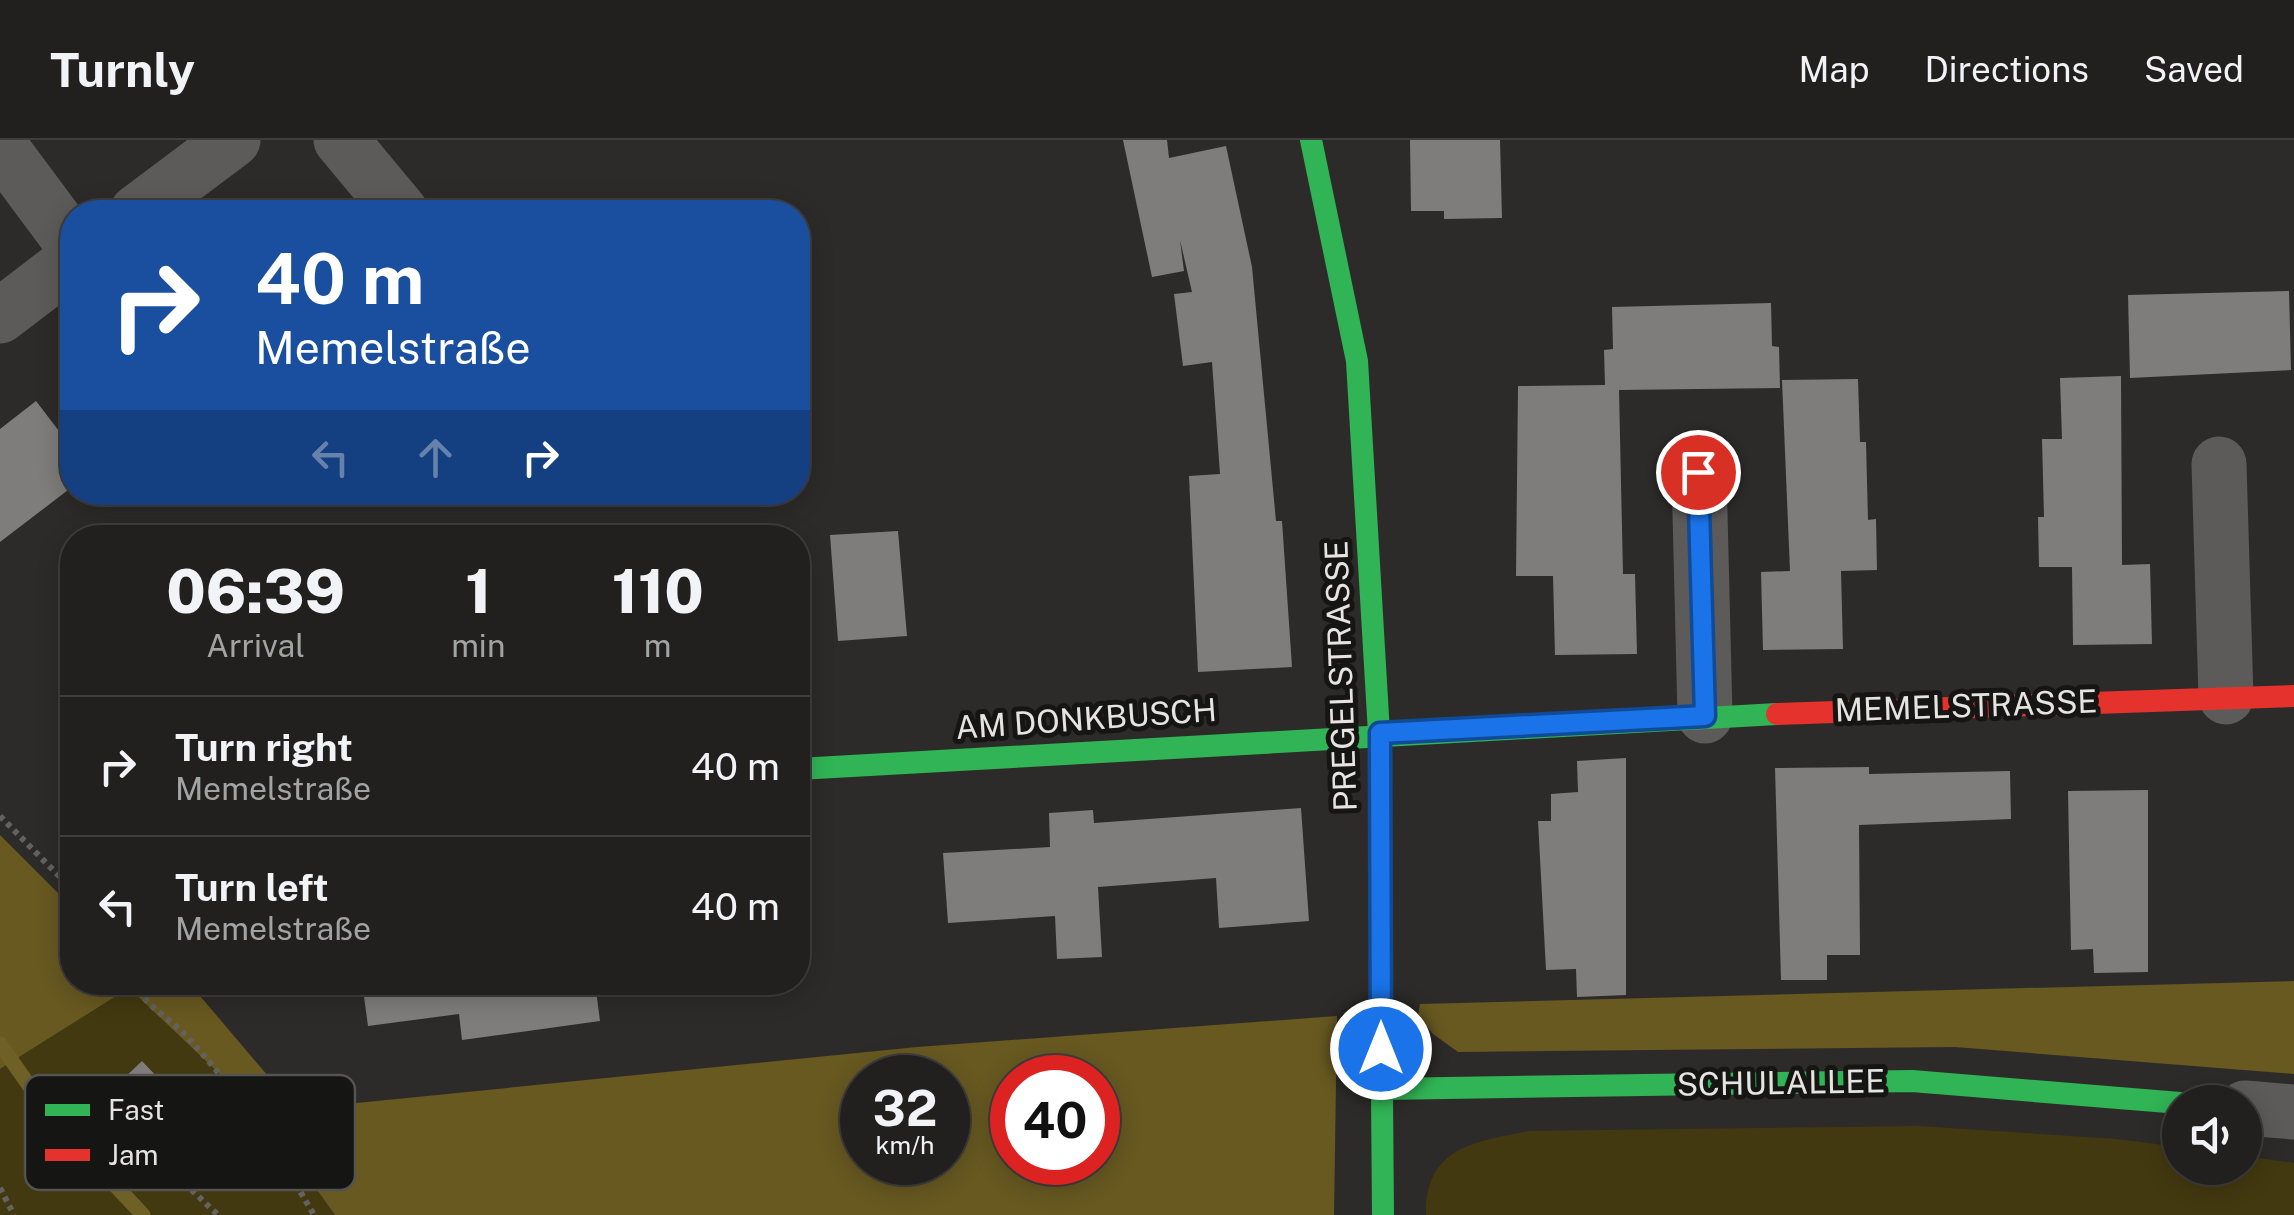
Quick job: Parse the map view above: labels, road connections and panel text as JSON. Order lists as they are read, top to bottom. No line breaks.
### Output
{"streets":{"street":["PREGELSTRASSE","MEMELSTRASSE","AM DONKBUSCH","SCHULALLEE"]},"crossings":[["PREGELSTRASSE","MEMELSTRASSE"],["PREGELSTRASSE","AM DONKBUSCH"],["PREGELSTRASSE","SCHULALLEE"],["MEMELSTRASSE","AM DONKBUSCH"]],"legend":["Fast","Jam"],"page":{"header":"Turnly","nav":["Map","Directions","Saved"],"turn":["40 m","Memelstraße"],"eta":["06:39","Arrival","1","min","110","m"],"list":[{"name":"Turn right","note":"Memelstraße","value":"40 m"},{"name":"Turn left","note":"Memelstraße","value":"40 m"}],"speed":"32 km/h","limit":"40"}}
